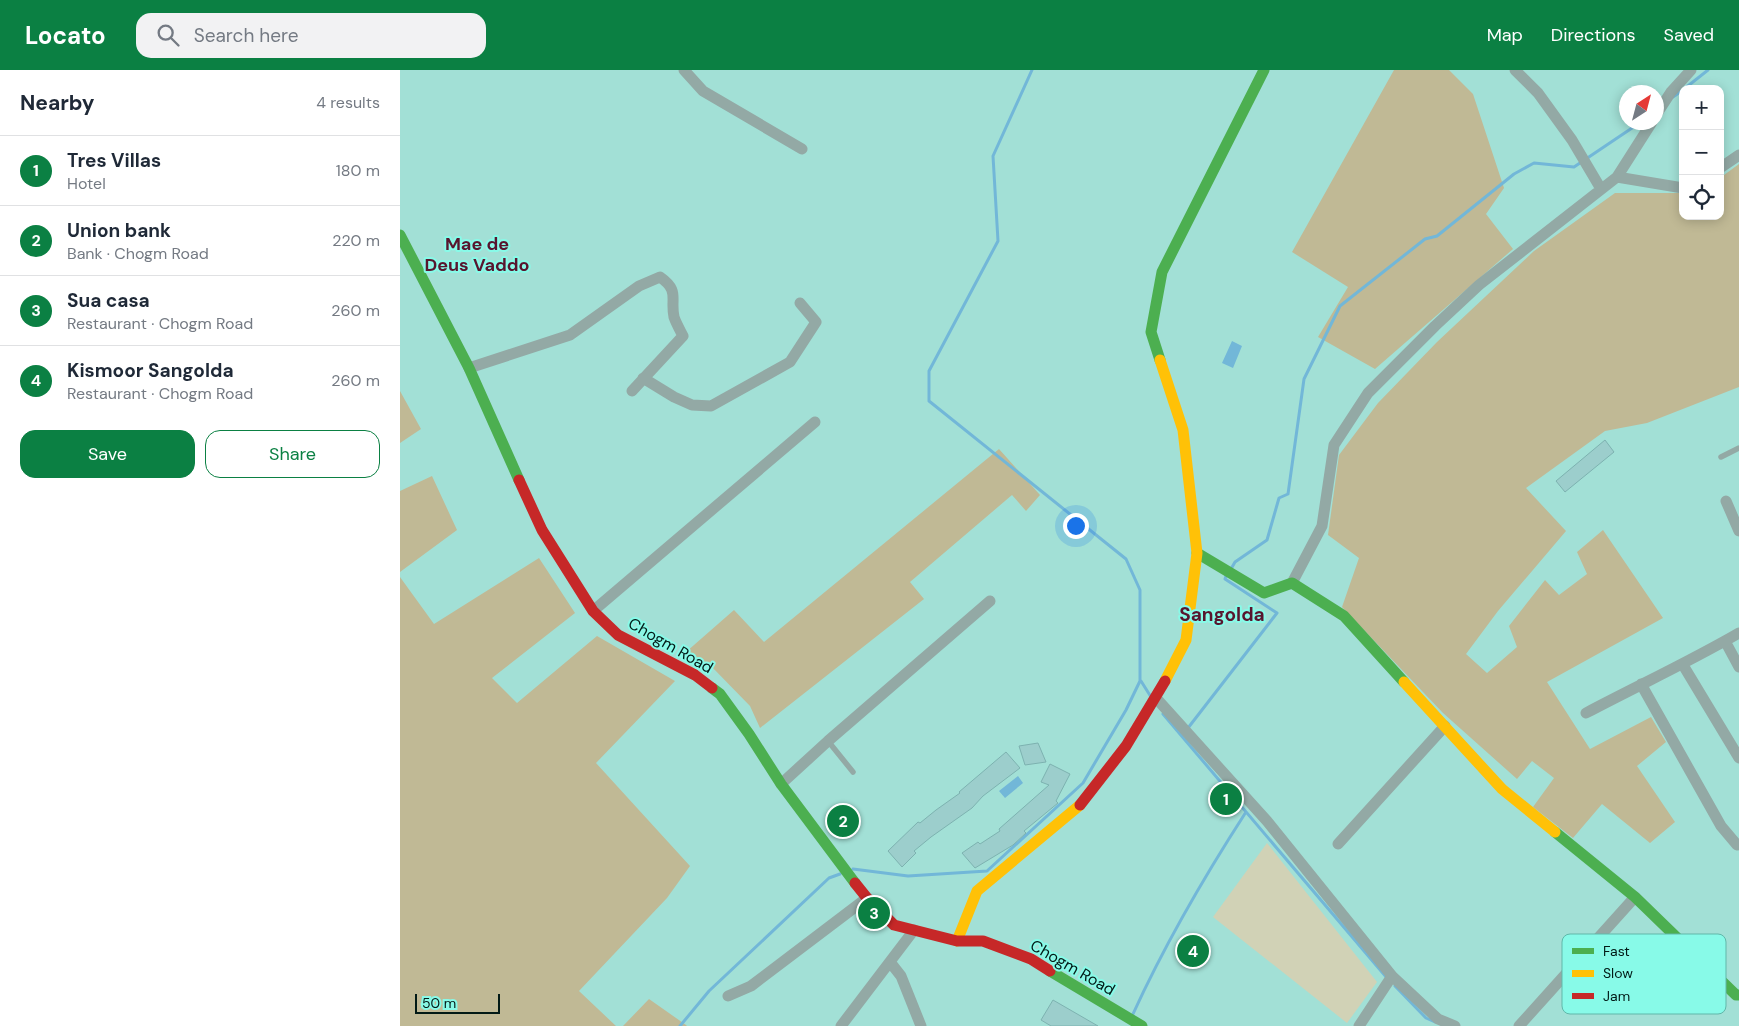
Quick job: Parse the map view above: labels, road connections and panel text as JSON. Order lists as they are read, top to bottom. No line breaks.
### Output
{"streets":{"street":["Chogm Road"]},"districts":["Mae de Deus Vaddo","Sangolda"],"legend":["Fast","Slow","Jam"],"scale_bar":"50 m","north":"top right","page":{"header":"Locato","search":"Search here","nav":["Map","Directions","Saved"],"heading":["Nearby","4 results"],"map_buttons":["+","−"],"list":[{"mark":"1","name":"Tres Villas","note":"Hotel","value":"180 m"},{"mark":"2","name":"Union bank","note":"Bank · Chogm Road","value":"220 m"},{"mark":"3","name":"Sua casa","note":"Restaurant · Chogm Road","value":"260 m"},{"mark":"4","name":"Kismoor Sangolda","note":"Restaurant · Chogm Road","value":"260 m"}],"buttons":["Save","Share"],"pins":["1","2","3","4"],"scale":"50 m"}}
